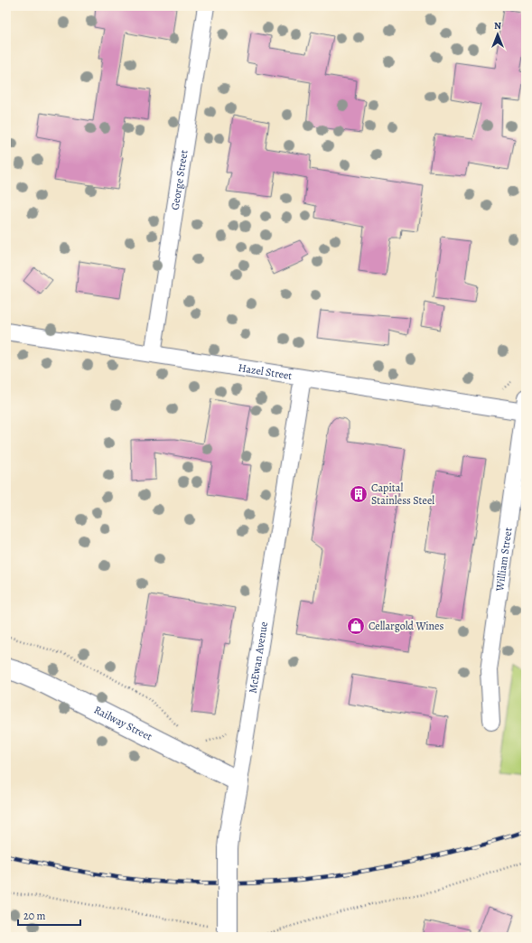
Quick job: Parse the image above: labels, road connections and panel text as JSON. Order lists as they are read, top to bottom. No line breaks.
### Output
{"streets":{"street":["George Street","Hazel Street","William Street","McEwan Avenue","Railway Street"]},"crossings":[["George Street","Hazel Street"],["Hazel Street","William Street"],["Hazel Street","McEwan Avenue"],["McEwan Avenue","Railway Street"]],"places":{"building":["Capital Stainless Steel"],"shop":["Cellargold Wines"]},"scale_bar":"20 m","north":"top"}
